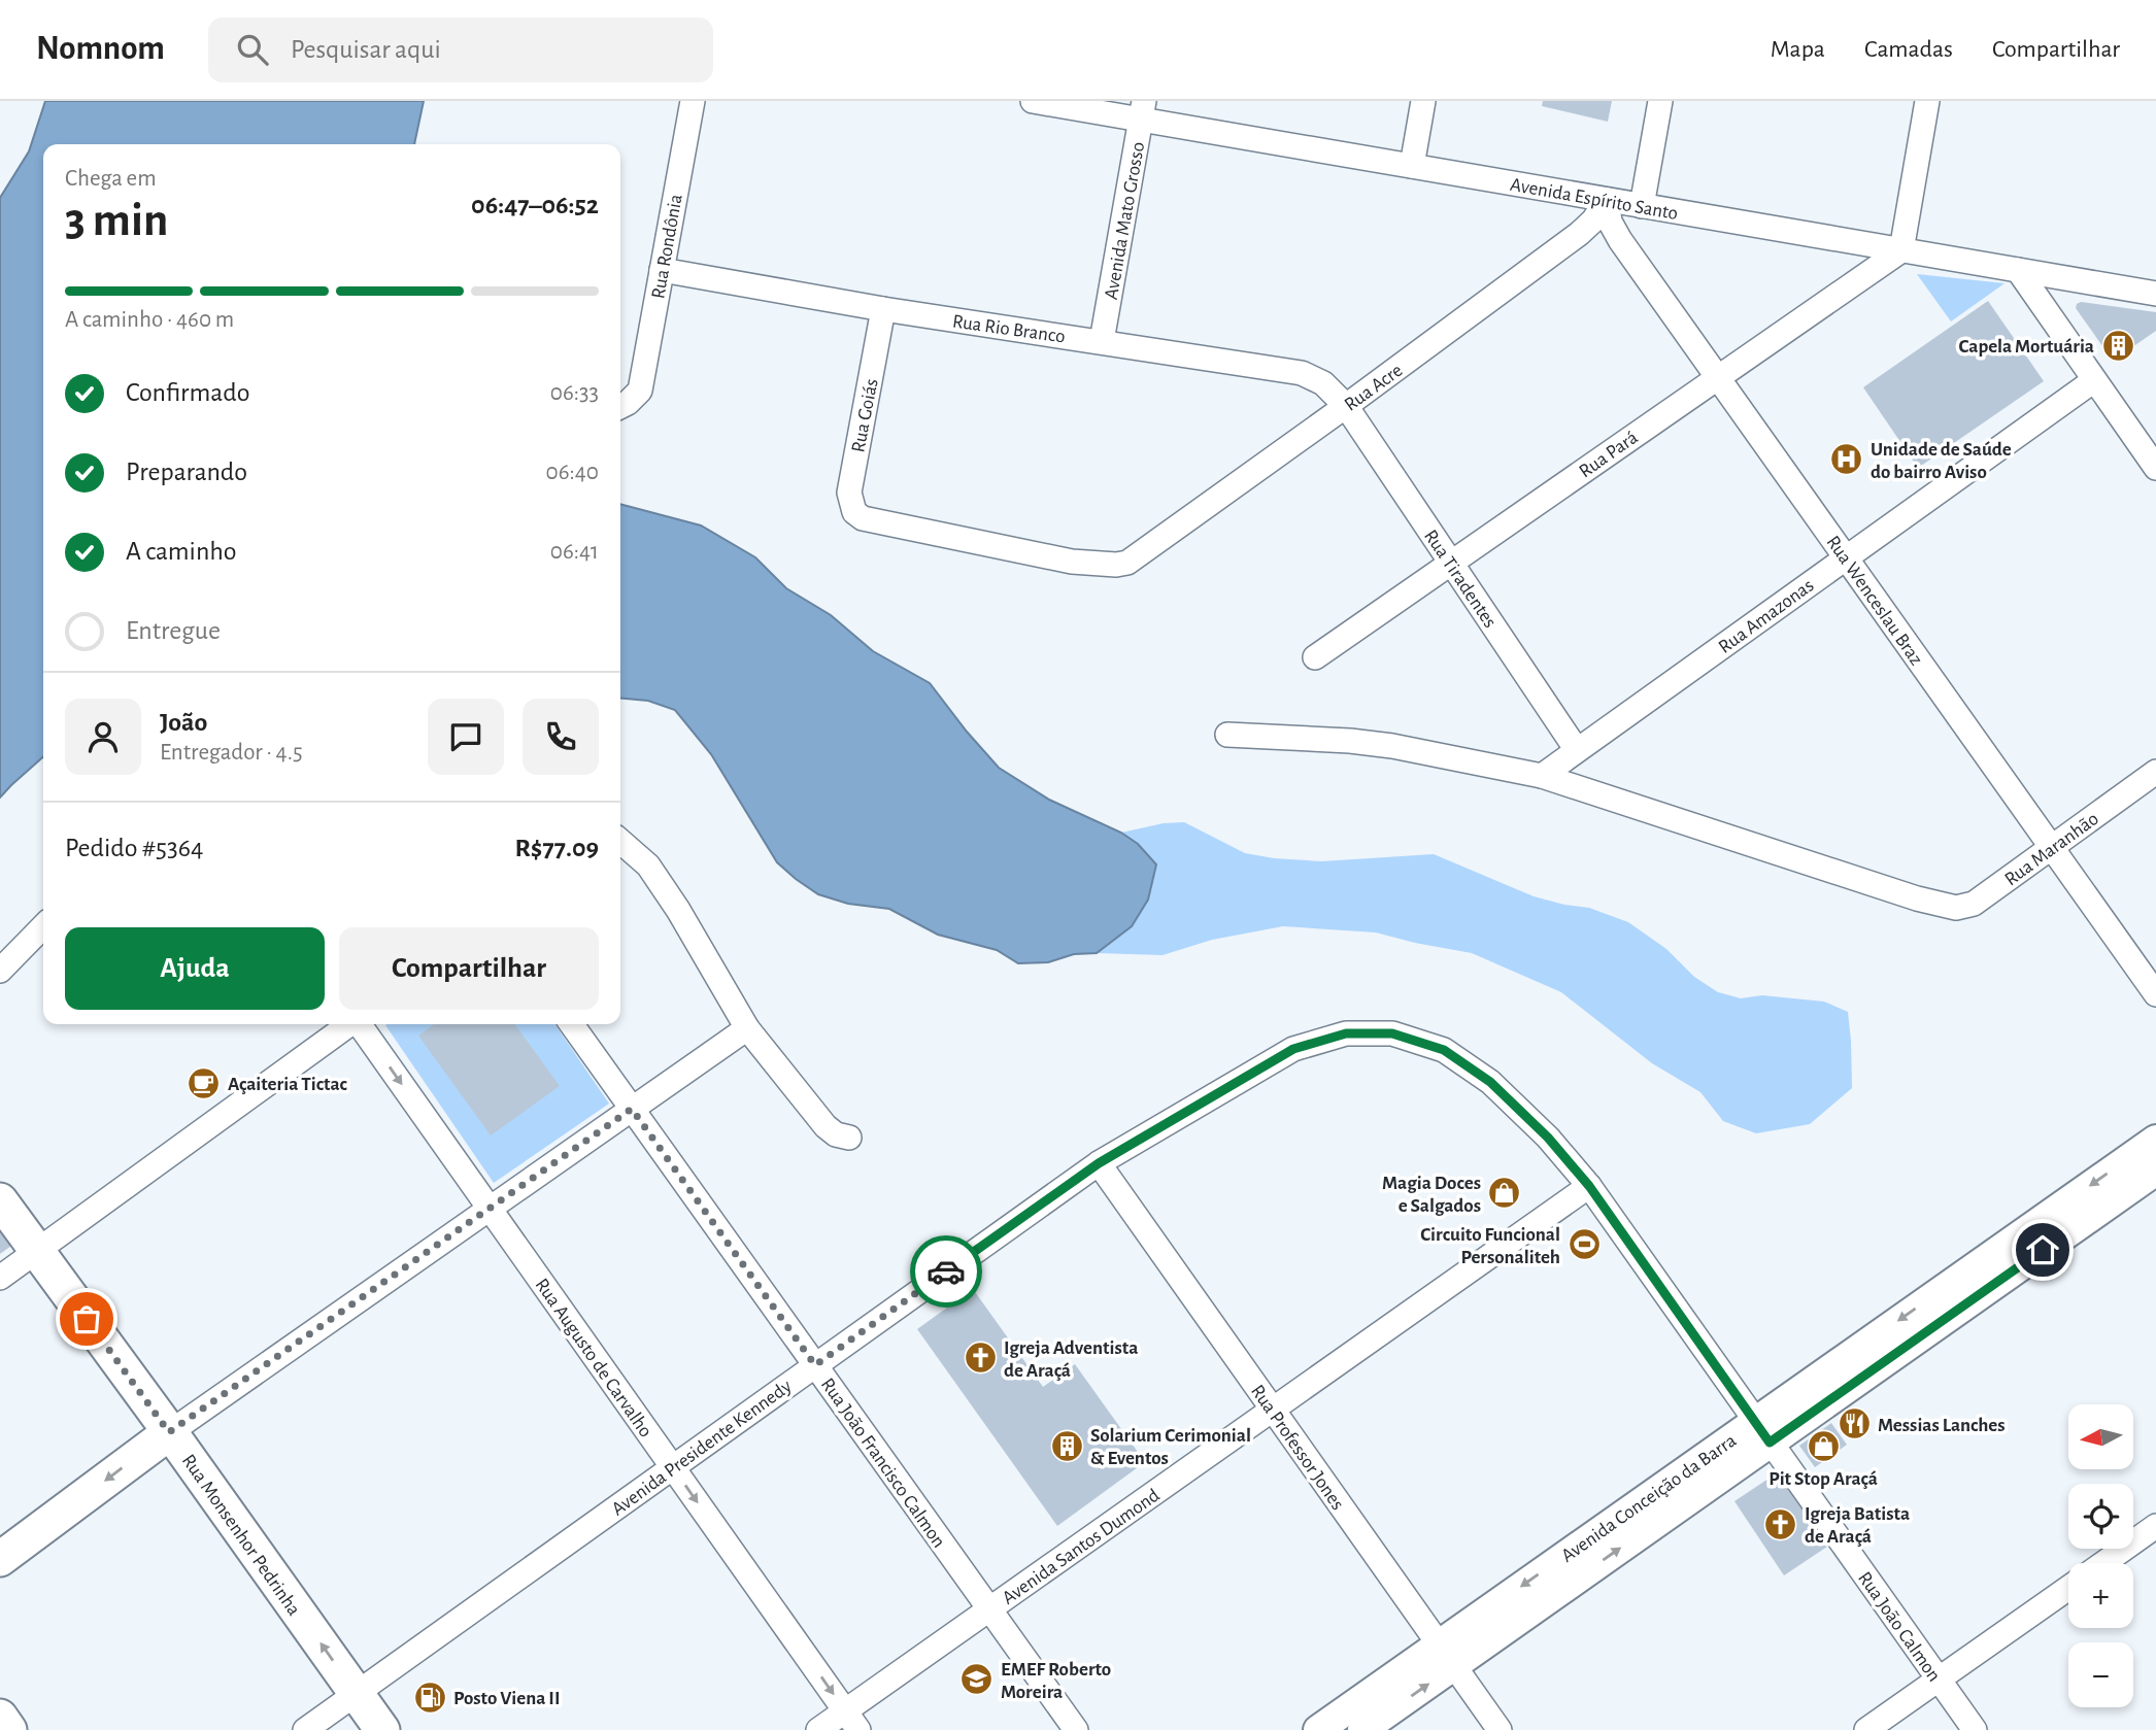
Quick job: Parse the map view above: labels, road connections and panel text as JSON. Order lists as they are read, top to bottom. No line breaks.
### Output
{"streets":{"main road":["Rua Monsenhor Pedrinha"],"street":["Avenida Espírito Santo","Avenida Mato Grosso","Rua Rondônia","Rua Rio Branco","Rua Acre","Rua Goiás","Rua Pará","Rua Tiradentes","Rua Wenceslau Braz","Rua Amazonas","Rua Maranhão","Rua Augusto de Carvalho","Avenida Presidente Kennedy","Rua Professor Jones","Rua João Francisco Calmon","Avenida Conceição da Barra","Avenida Santos Dumond","Rua João Calmon"]},"crossings":[["Avenida Espírito Santo","Avenida Mato Grosso"],["Avenida Espírito Santo","Rua Acre"],["Avenida Espírito Santo","Rua Pará"],["Avenida Espírito Santo","Rua Wenceslau Braz"],["Avenida Mato Grosso","Rua Rio Branco"],["Rua Rondônia","Rua Rio Branco"],["Rua Rio Branco","Rua Acre"],["Rua Rio Branco","Rua Goiás"],["Rua Rio Branco","Rua Tiradentes"],["Rua Acre","Rua Goiás"],["Rua Acre","Rua Tiradentes"],["Rua Acre","Rua Wenceslau Braz"],["Rua Pará","Rua Tiradentes"],["Rua Pará","Rua Wenceslau Braz"],["Rua Tiradentes","Rua Amazonas"],["Rua Wenceslau Braz","Rua Amazonas"],["Rua Wenceslau Braz","Rua Maranhão"],["Rua Amazonas","Rua Maranhão"],["Rua Augusto de Carvalho","Avenida Presidente Kennedy"],["Rua Augusto de Carvalho","Avenida Santos Dumond"],["Avenida Presidente Kennedy","Rua Professor Jones"],["Avenida Presidente Kennedy","Rua João Francisco Calmon"],["Avenida Presidente Kennedy","Rua Monsenhor Pedrinha"],["Avenida Presidente Kennedy","Rua João Calmon"],["Rua Professor Jones","Avenida Conceição da Barra"],["Rua Professor Jones","Avenida Santos Dumond"],["Rua João Francisco Calmon","Avenida Santos Dumond"],["Avenida Conceição da Barra","Rua João Calmon"],["Avenida Santos Dumond","Rua João Calmon"]],"one_way":["Rua Augusto de Carvalho","Rua Monsenhor Pedrinha"],"places":{"building":["Capela Mortuária","Solarium Cerimonial & Eventos"],"hospital":["Unidade de Saúde do bairro Aviso"],"cafe":["Açaiteria Tictac"],"shop":["Magia Doces e Salgados","Pit Stop Araçá"],"sports":["Circuito Funcional Personaliteh"],"church":["Igreja Adventista de Araçá","Igreja Batista de Araçá"],"restaurant":["Messias Lanches"],"school or university":["EMEF Roberto Moreira"],"fuel station":["Posto Viena II"]},"north":"left","page":{"header":"Nomnom","search":"Pesquisar aqui","nav":["Mapa","Camadas","Compartilhar"],"heading":["3 min","Chega em","06:47–06:52"],"panel":["João","Entregador · 4.5","Pedido #5364","R$77.09"],"bar":"A caminho · 460 m","list":[["Confirmado","06:33"],["Preparando","06:40"],["A caminho","06:41"],"Entregue"],"buttons":["Ajuda","Compartilhar"],"map_buttons":["+","−"]}}
